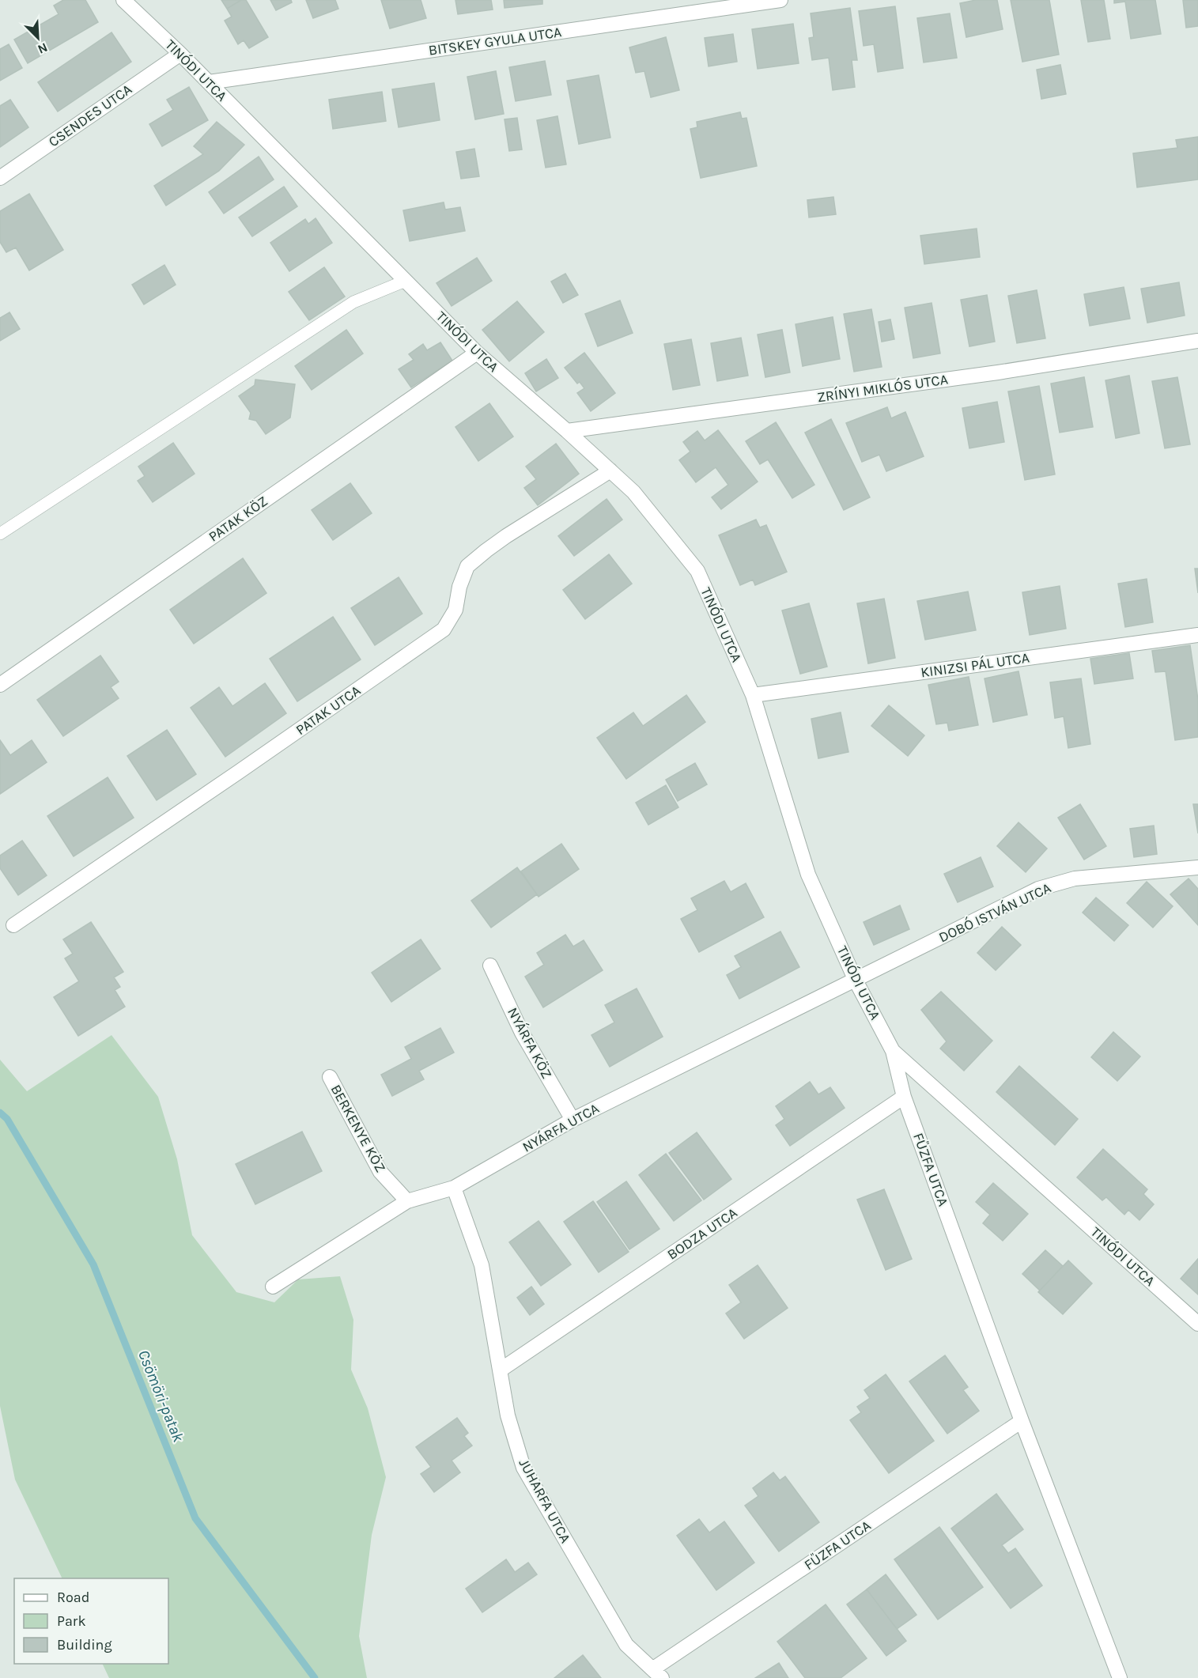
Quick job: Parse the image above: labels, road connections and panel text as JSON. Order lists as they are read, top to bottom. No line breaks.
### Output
{"streets":{"street":["BITSKEY GYULA UTCA","TINÓDI UTCA","CSENDES UTCA","ZRÍNYI MIKLÓS UTCA","PATAK KÖZ","KINIZSI PÁL UTCA","PATAK UTCA","DOBÓ ISTVÁN UTCA","NYÁRFA KÖZ","NYÁRFA UTCA","BERKENYE KÖZ","FŰZFA UTCA","BODZA UTCA","JUHARFA UTCA"]},"crossings":[["BITSKEY GYULA UTCA","TINÓDI UTCA"],["TINÓDI UTCA","CSENDES UTCA"],["TINÓDI UTCA","ZRÍNYI MIKLÓS UTCA"],["TINÓDI UTCA","PATAK KÖZ"],["TINÓDI UTCA","KINIZSI PÁL UTCA"],["TINÓDI UTCA","PATAK UTCA"],["TINÓDI UTCA","DOBÓ ISTVÁN UTCA"],["TINÓDI UTCA","NYÁRFA UTCA"],["TINÓDI UTCA","FŰZFA UTCA"],["DOBÓ ISTVÁN UTCA","NYÁRFA UTCA"],["NYÁRFA KÖZ","NYÁRFA UTCA"],["NYÁRFA UTCA","BERKENYE KÖZ"],["NYÁRFA UTCA","JUHARFA UTCA"],["FŰZFA UTCA","BODZA UTCA"],["FŰZFA UTCA","JUHARFA UTCA"],["BODZA UTCA","JUHARFA UTCA"]],"water":["Csömöri-patak"],"legend":["Road","Park","Building"],"north":"bottom right"}
